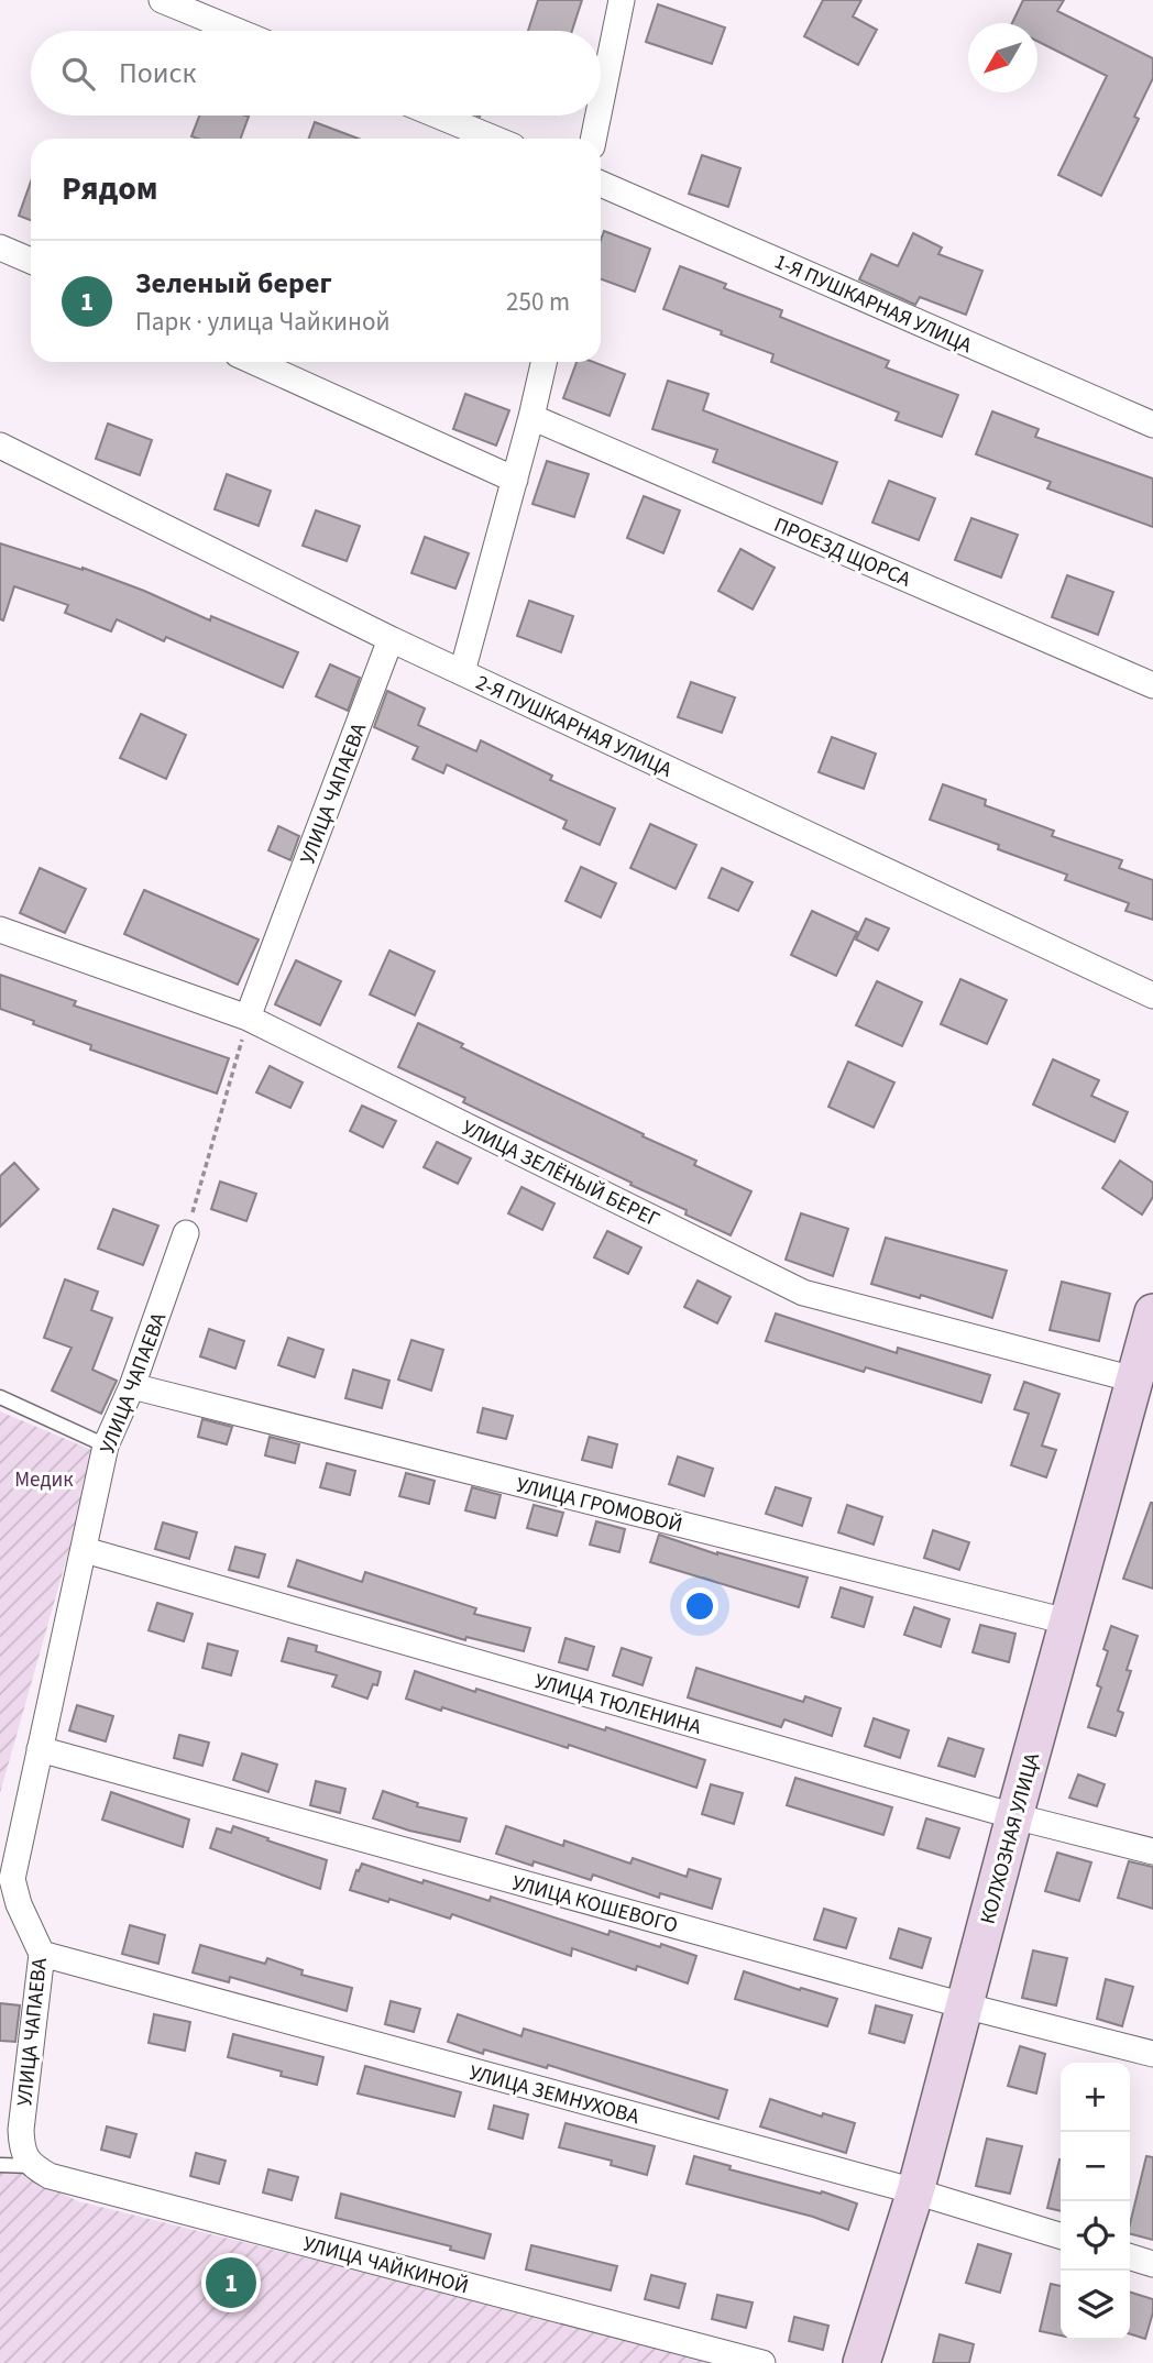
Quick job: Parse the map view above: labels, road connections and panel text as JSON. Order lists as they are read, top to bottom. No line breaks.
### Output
{"streets":{"main road":["КОЛХОЗНАЯ УЛИЦА"],"street":["1-Я ПУШКАРНАЯ УЛИЦА","ПРОЕЗД ЩОРСА","2-Я ПУШКАРНАЯ УЛИЦА","УЛИЦА ЧАПАЕВА","УЛИЦА ЗЕЛЁНЫЙ БЕРЕГ","УЛИЦА ГРОМОВОЙ","УЛИЦА ТЮЛЕНИНА","УЛИЦА КОШЕВОГО","УЛИЦА ЗЕМНУХОВА","УЛИЦА ЧАЙКИНОЙ"]},"crossings":[["2-Я ПУШКАРНАЯ УЛИЦА","УЛИЦА ЧАПАЕВА"],["УЛИЦА ЧАПАЕВА","УЛИЦА ЗЕЛЁНЫЙ БЕРЕГ"],["УЛИЦА ЧАПАЕВА","УЛИЦА ГРОМОВОЙ"],["УЛИЦА ЧАПАЕВА","УЛИЦА ТЮЛЕНИНА"],["УЛИЦА ЧАПАЕВА","УЛИЦА КОШЕВОГО"],["УЛИЦА ЧАПАЕВА","УЛИЦА ЗЕМНУХОВА"],["УЛИЦА ЧАПАЕВА","УЛИЦА ЧАЙКИНОЙ"],["УЛИЦА ЗЕЛЁНЫЙ БЕРЕГ","КОЛХОЗНАЯ УЛИЦА"],["УЛИЦА ГРОМОВОЙ","КОЛХОЗНАЯ УЛИЦА"],["УЛИЦА ТЮЛЕНИНА","КОЛХОЗНАЯ УЛИЦА"],["КОЛХОЗНАЯ УЛИЦА","УЛИЦА КОШЕВОГО"],["КОЛХОЗНАЯ УЛИЦА","УЛИЦА ЗЕМНУХОВА"]],"parks":["Медик"],"north":"bottom left","page":{"search":"Поиск","heading":"Рядом","list":[{"mark":"1","name":"Зеленый берег","note":"Парк · улица Чайкиной","value":"250 m"}],"map_buttons":["+","−"],"pins":"1"}}
